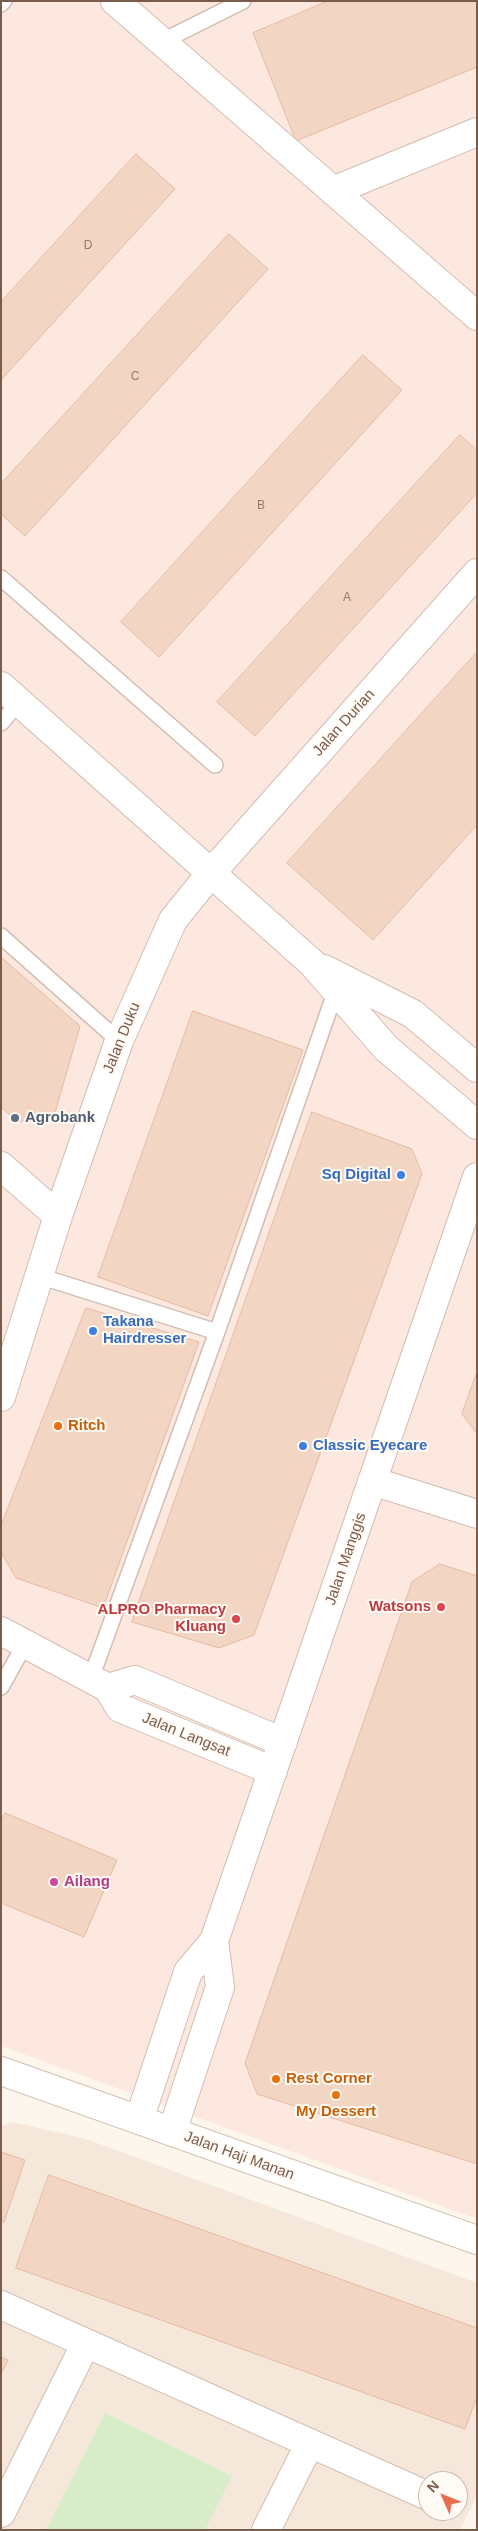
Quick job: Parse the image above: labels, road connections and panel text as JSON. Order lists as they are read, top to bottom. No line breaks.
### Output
{"streets":{"street":["Jalan Durian","Jalan Duku","Jalan Manggis","Jalan Langsat","Jalan Haji Manan"]},"crossings":[["Jalan Durian","Jalan Duku"],["Jalan Manggis","Jalan Langsat"]],"places":["Agrobank","Sq Digital","Takana Hairdresser","Ritch","Classic Eyecare","Watsons","ALPRO Pharmacy Kluang","Ailang","Rest Corner","My Dessert"],"house_numbers":["D","C","B","A"],"north":"top left"}
